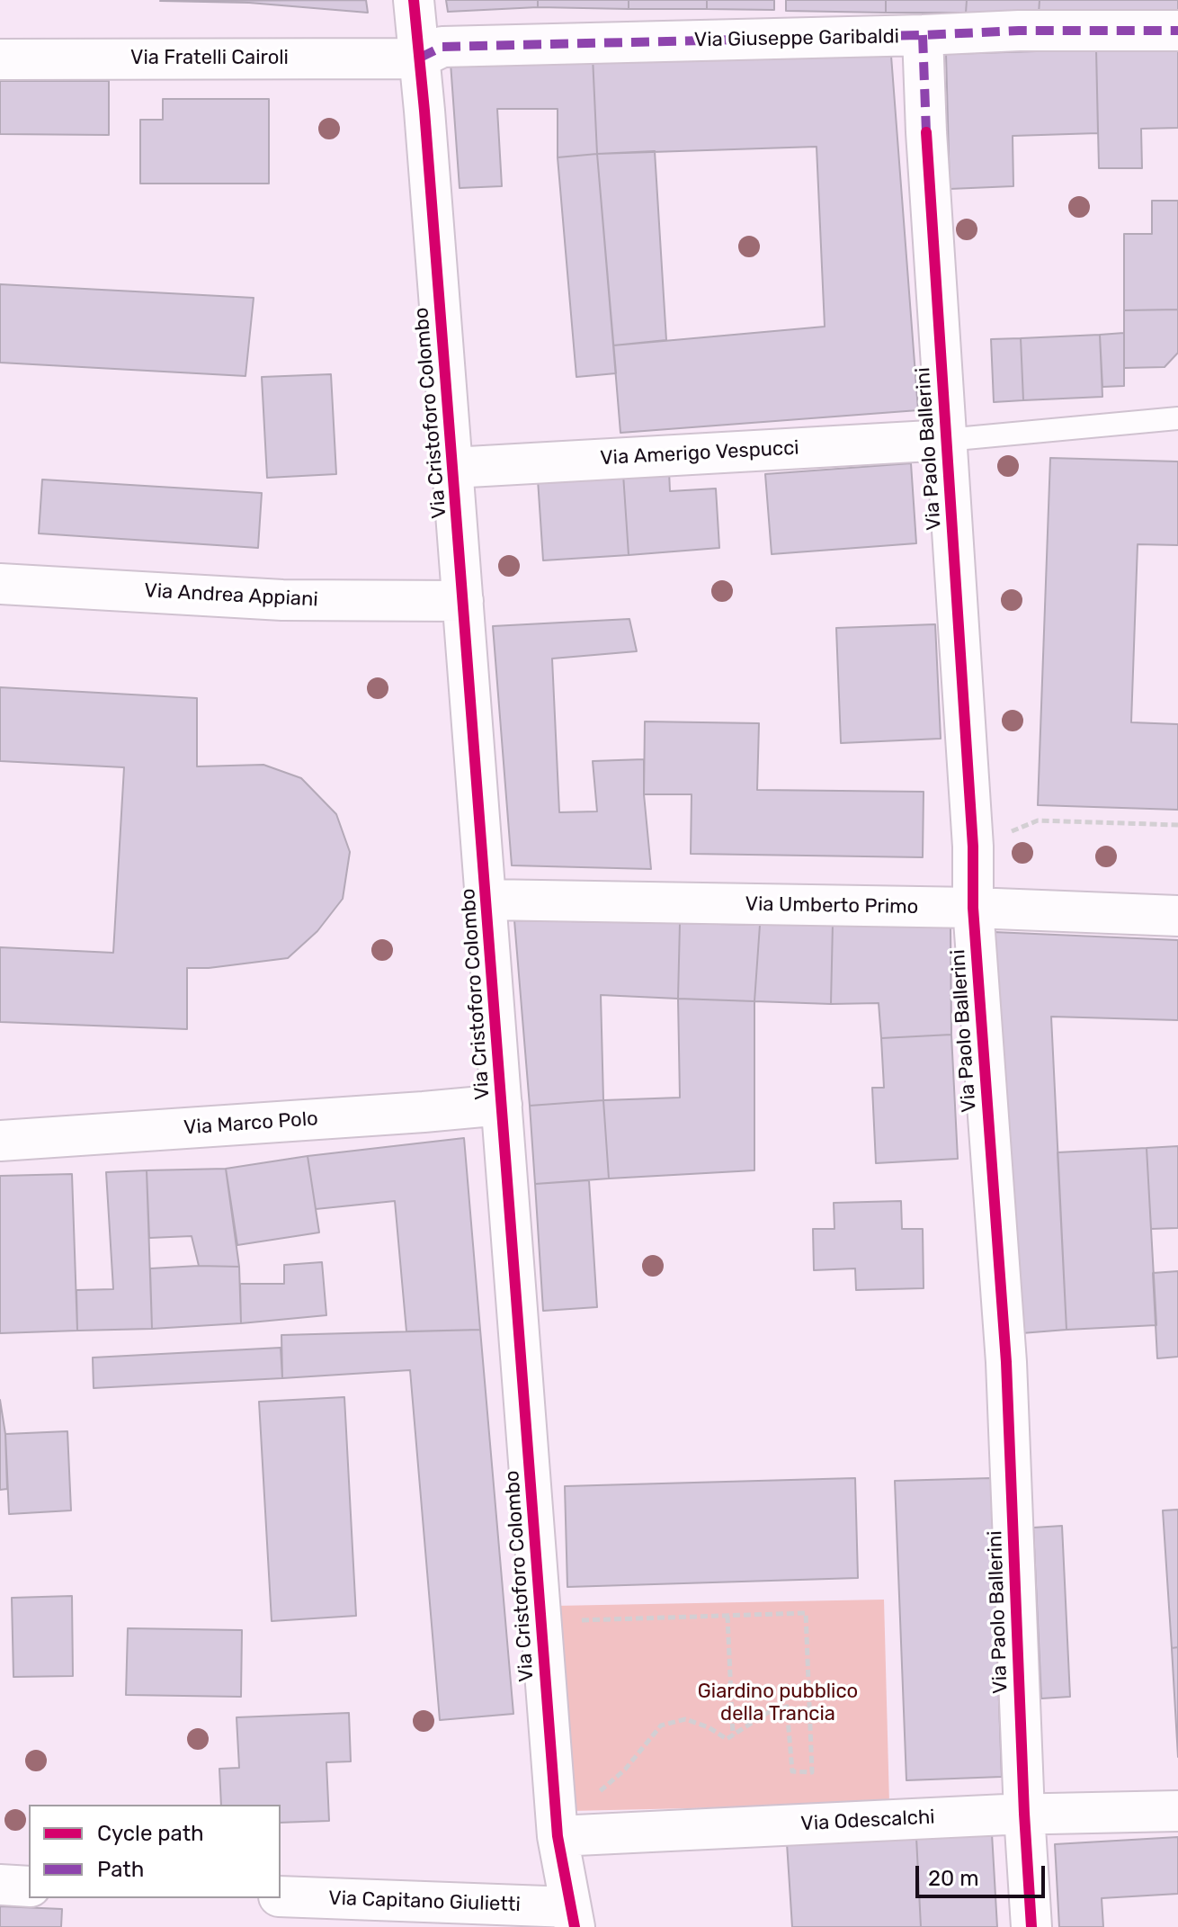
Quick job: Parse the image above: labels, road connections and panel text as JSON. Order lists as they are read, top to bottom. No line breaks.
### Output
{"streets":{"street":["Via Giuseppe Garibaldi","Via Fratelli Cairoli","Via Cristoforo Colombo","Via Paolo Ballerini","Via Amerigo Vespucci","Via Andrea Appiani","Via Umberto Primo","Via Marco Polo","Via Odescalchi","Via Capitano Giulietti"]},"crossings":[["Via Giuseppe Garibaldi","Via Fratelli Cairoli"],["Via Giuseppe Garibaldi","Via Cristoforo Colombo"],["Via Giuseppe Garibaldi","Via Paolo Ballerini"],["Via Fratelli Cairoli","Via Cristoforo Colombo"],["Via Cristoforo Colombo","Via Amerigo Vespucci"],["Via Cristoforo Colombo","Via Andrea Appiani"],["Via Cristoforo Colombo","Via Umberto Primo"],["Via Cristoforo Colombo","Via Marco Polo"],["Via Cristoforo Colombo","Via Odescalchi"],["Via Cristoforo Colombo","Via Capitano Giulietti"],["Via Paolo Ballerini","Via Amerigo Vespucci"],["Via Paolo Ballerini","Via Umberto Primo"],["Via Paolo Ballerini","Via Odescalchi"]],"parks":["Giardino pubblico della Trancia"],"legend":["Cycle path","Path"],"scale_bar":"20 m"}
